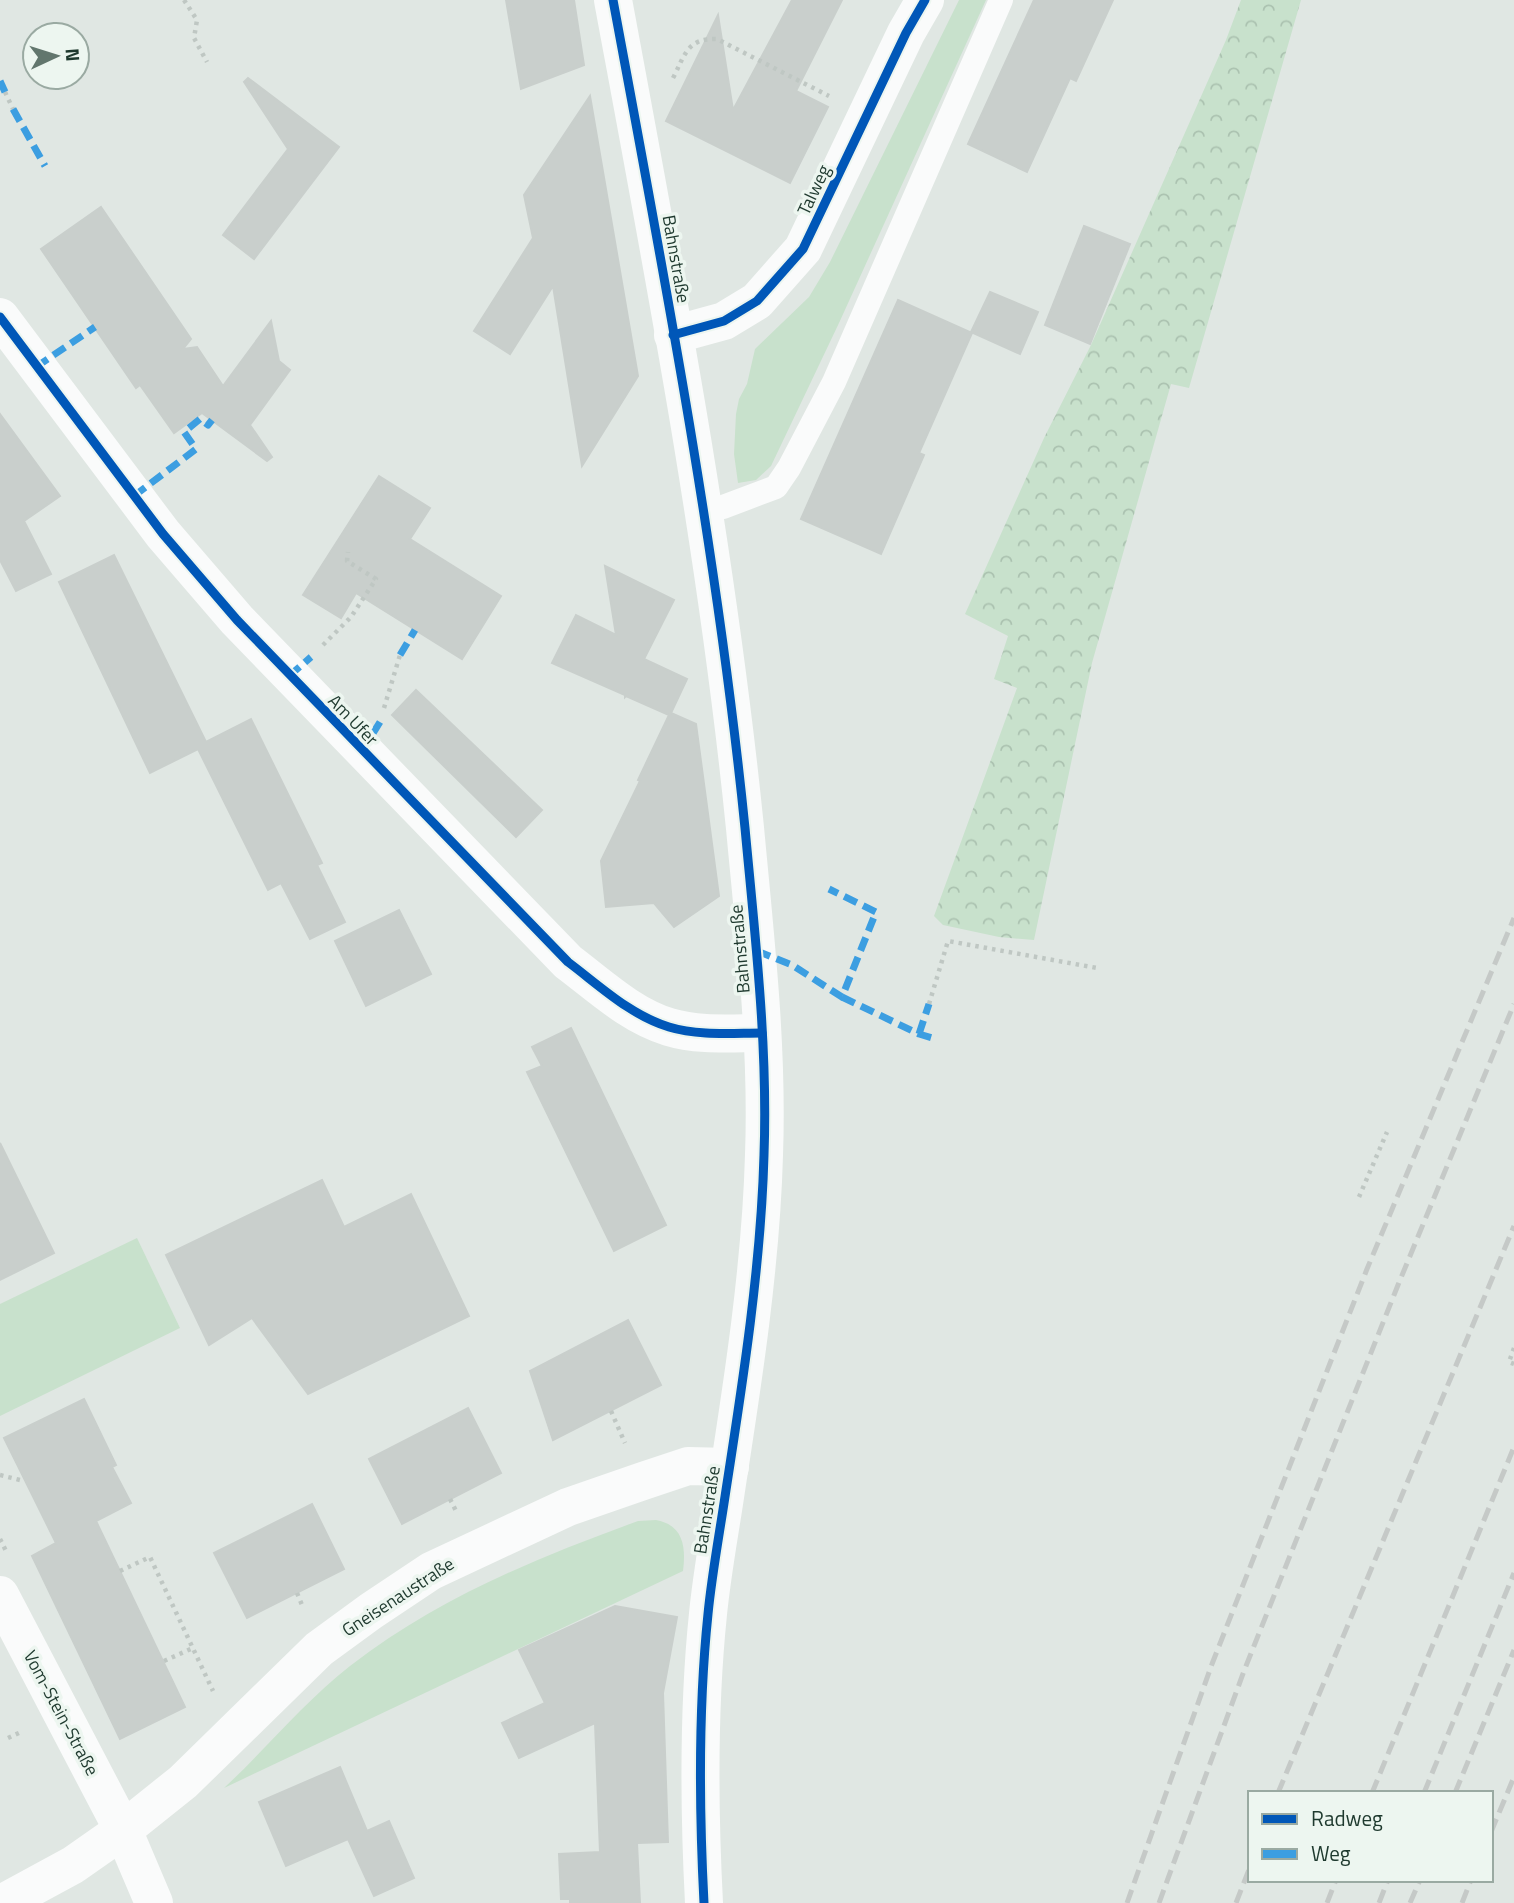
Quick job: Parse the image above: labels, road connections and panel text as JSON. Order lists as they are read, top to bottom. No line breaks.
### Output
{"streets":{"street":["Talweg","Bahnstraße","Am Ufer","Gneisenaustraße","Vom-Stein-Straße"]},"crossings":[["Talweg","Bahnstraße"],["Bahnstraße","Am Ufer"],["Bahnstraße","Gneisenaustraße"],["Gneisenaustraße","Vom-Stein-Straße"]],"legend":["Radweg","Weg"],"north":"right"}
